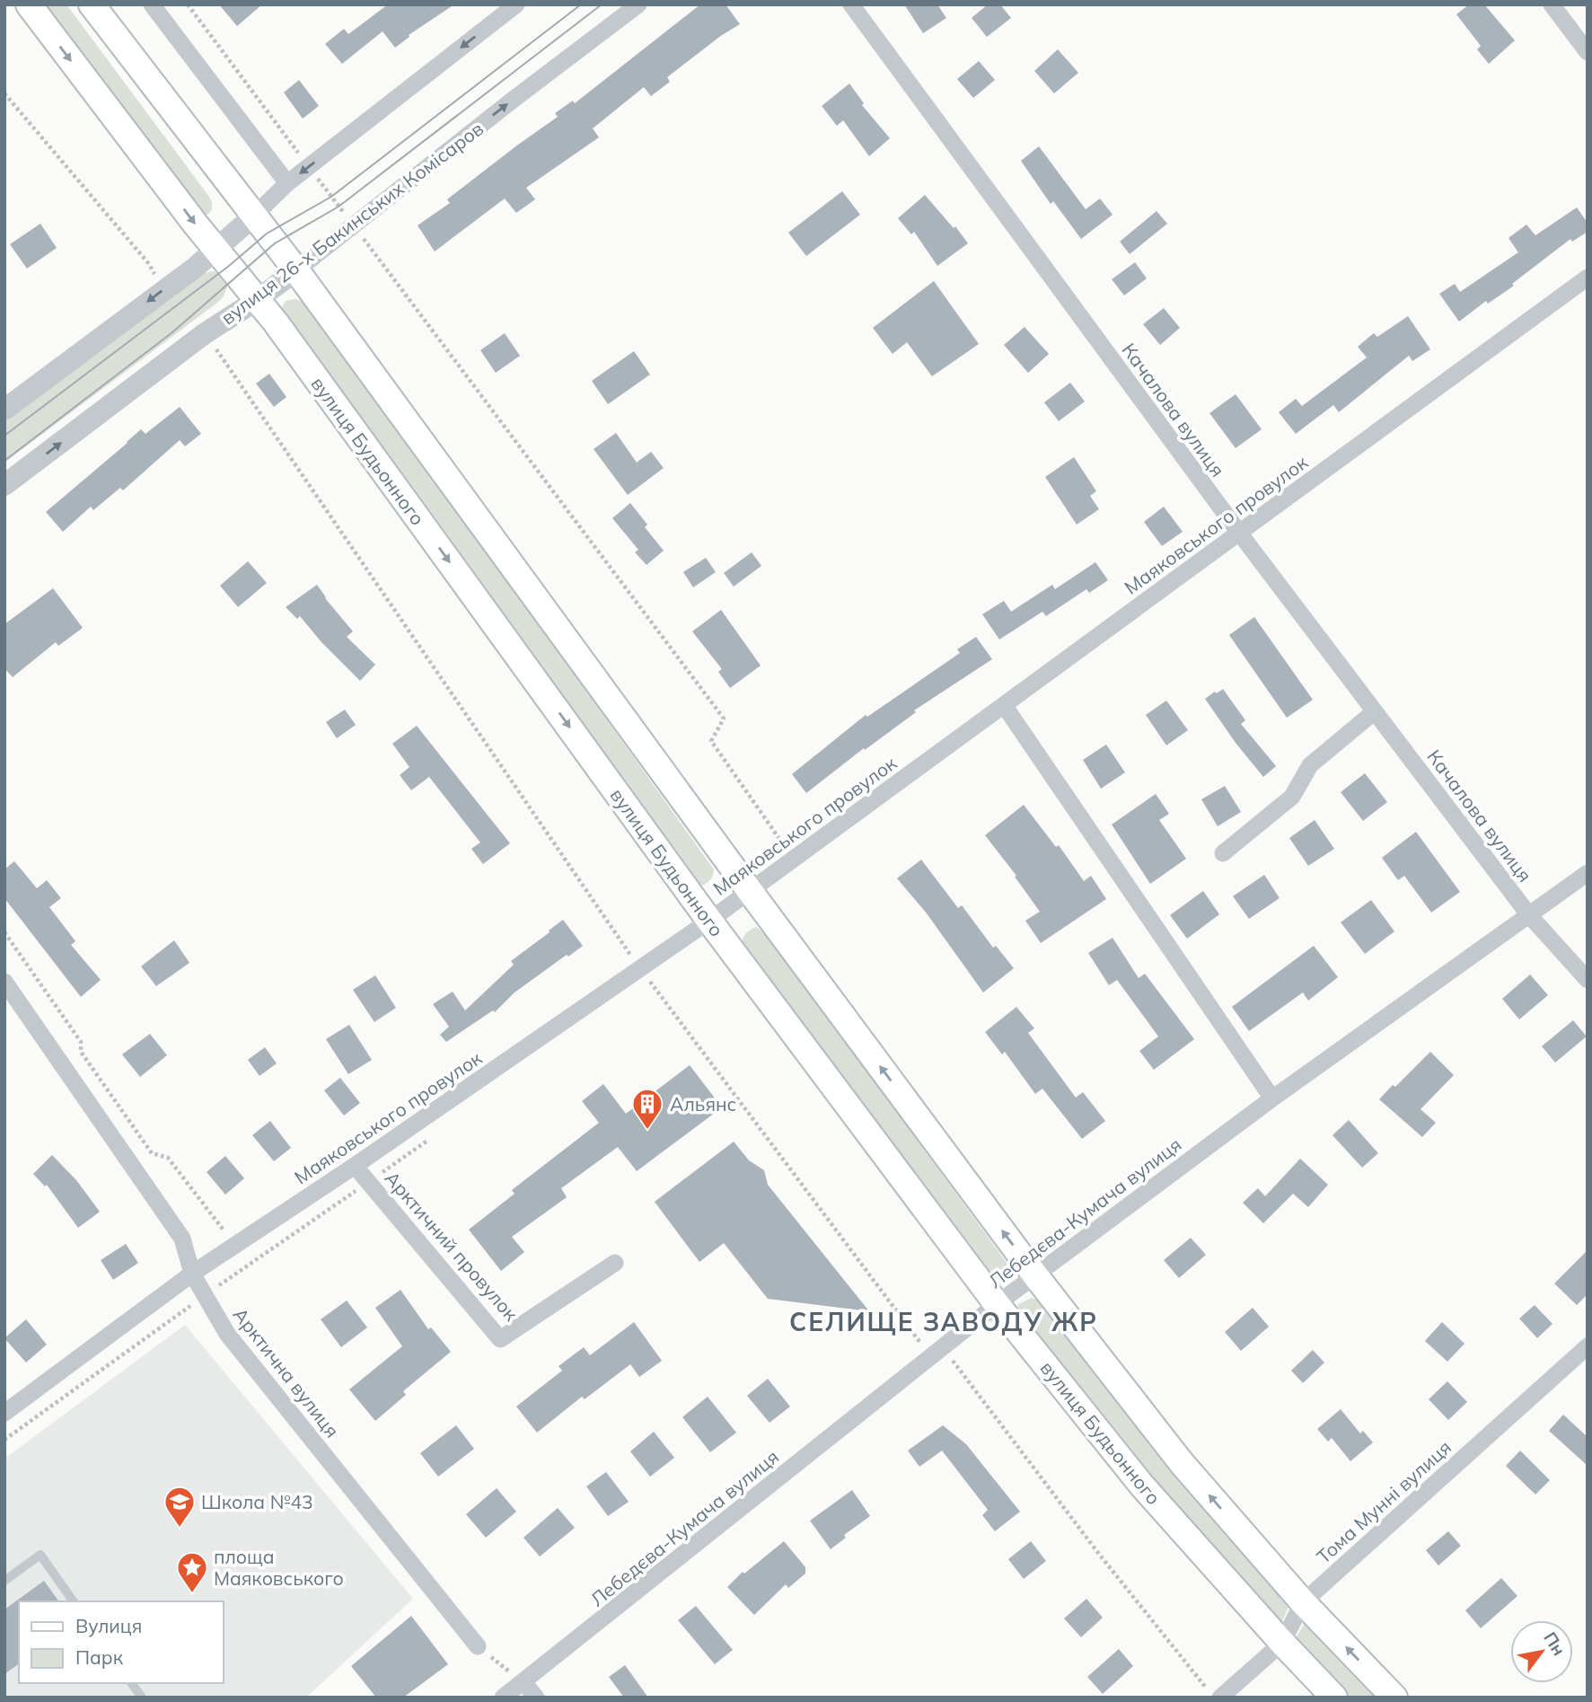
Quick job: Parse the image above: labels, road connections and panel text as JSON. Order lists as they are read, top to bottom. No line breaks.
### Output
{"streets":{"main road":["вулиця Будьонного"],"street":["вулиця 26-х Бакинських Комісаров","Качалова вулиця","Маяковського провулок","Лебедєва-Кумача вулиця","Арктичний провулок","Арктична вулиця","Тома Мунні вулиця"]},"crossings":[["вулиця 26-х Бакинських Комісаров","вулиця Будьонного"],["Качалова вулиця","Маяковського провулок"],["Качалова вулиця","Лебедєва-Кумача вулиця"],["вулиця Будьонного","Маяковського провулок"],["вулиця Будьонного","Лебедєва-Кумача вулиця"],["вулиця Будьонного","Тома Мунні вулиця"],["Маяковського провулок","Арктичний провулок"],["Маяковського провулок","Арктична вулиця"]],"districts":["СЕЛИЩЕ ЗАВОДУ ЖР"],"places":{"building":["Альянс"],"school or university":["Школа №43"],"place":["площа Маяковського"]},"legend":["Вулиця","Парк"],"north":"top right"}
